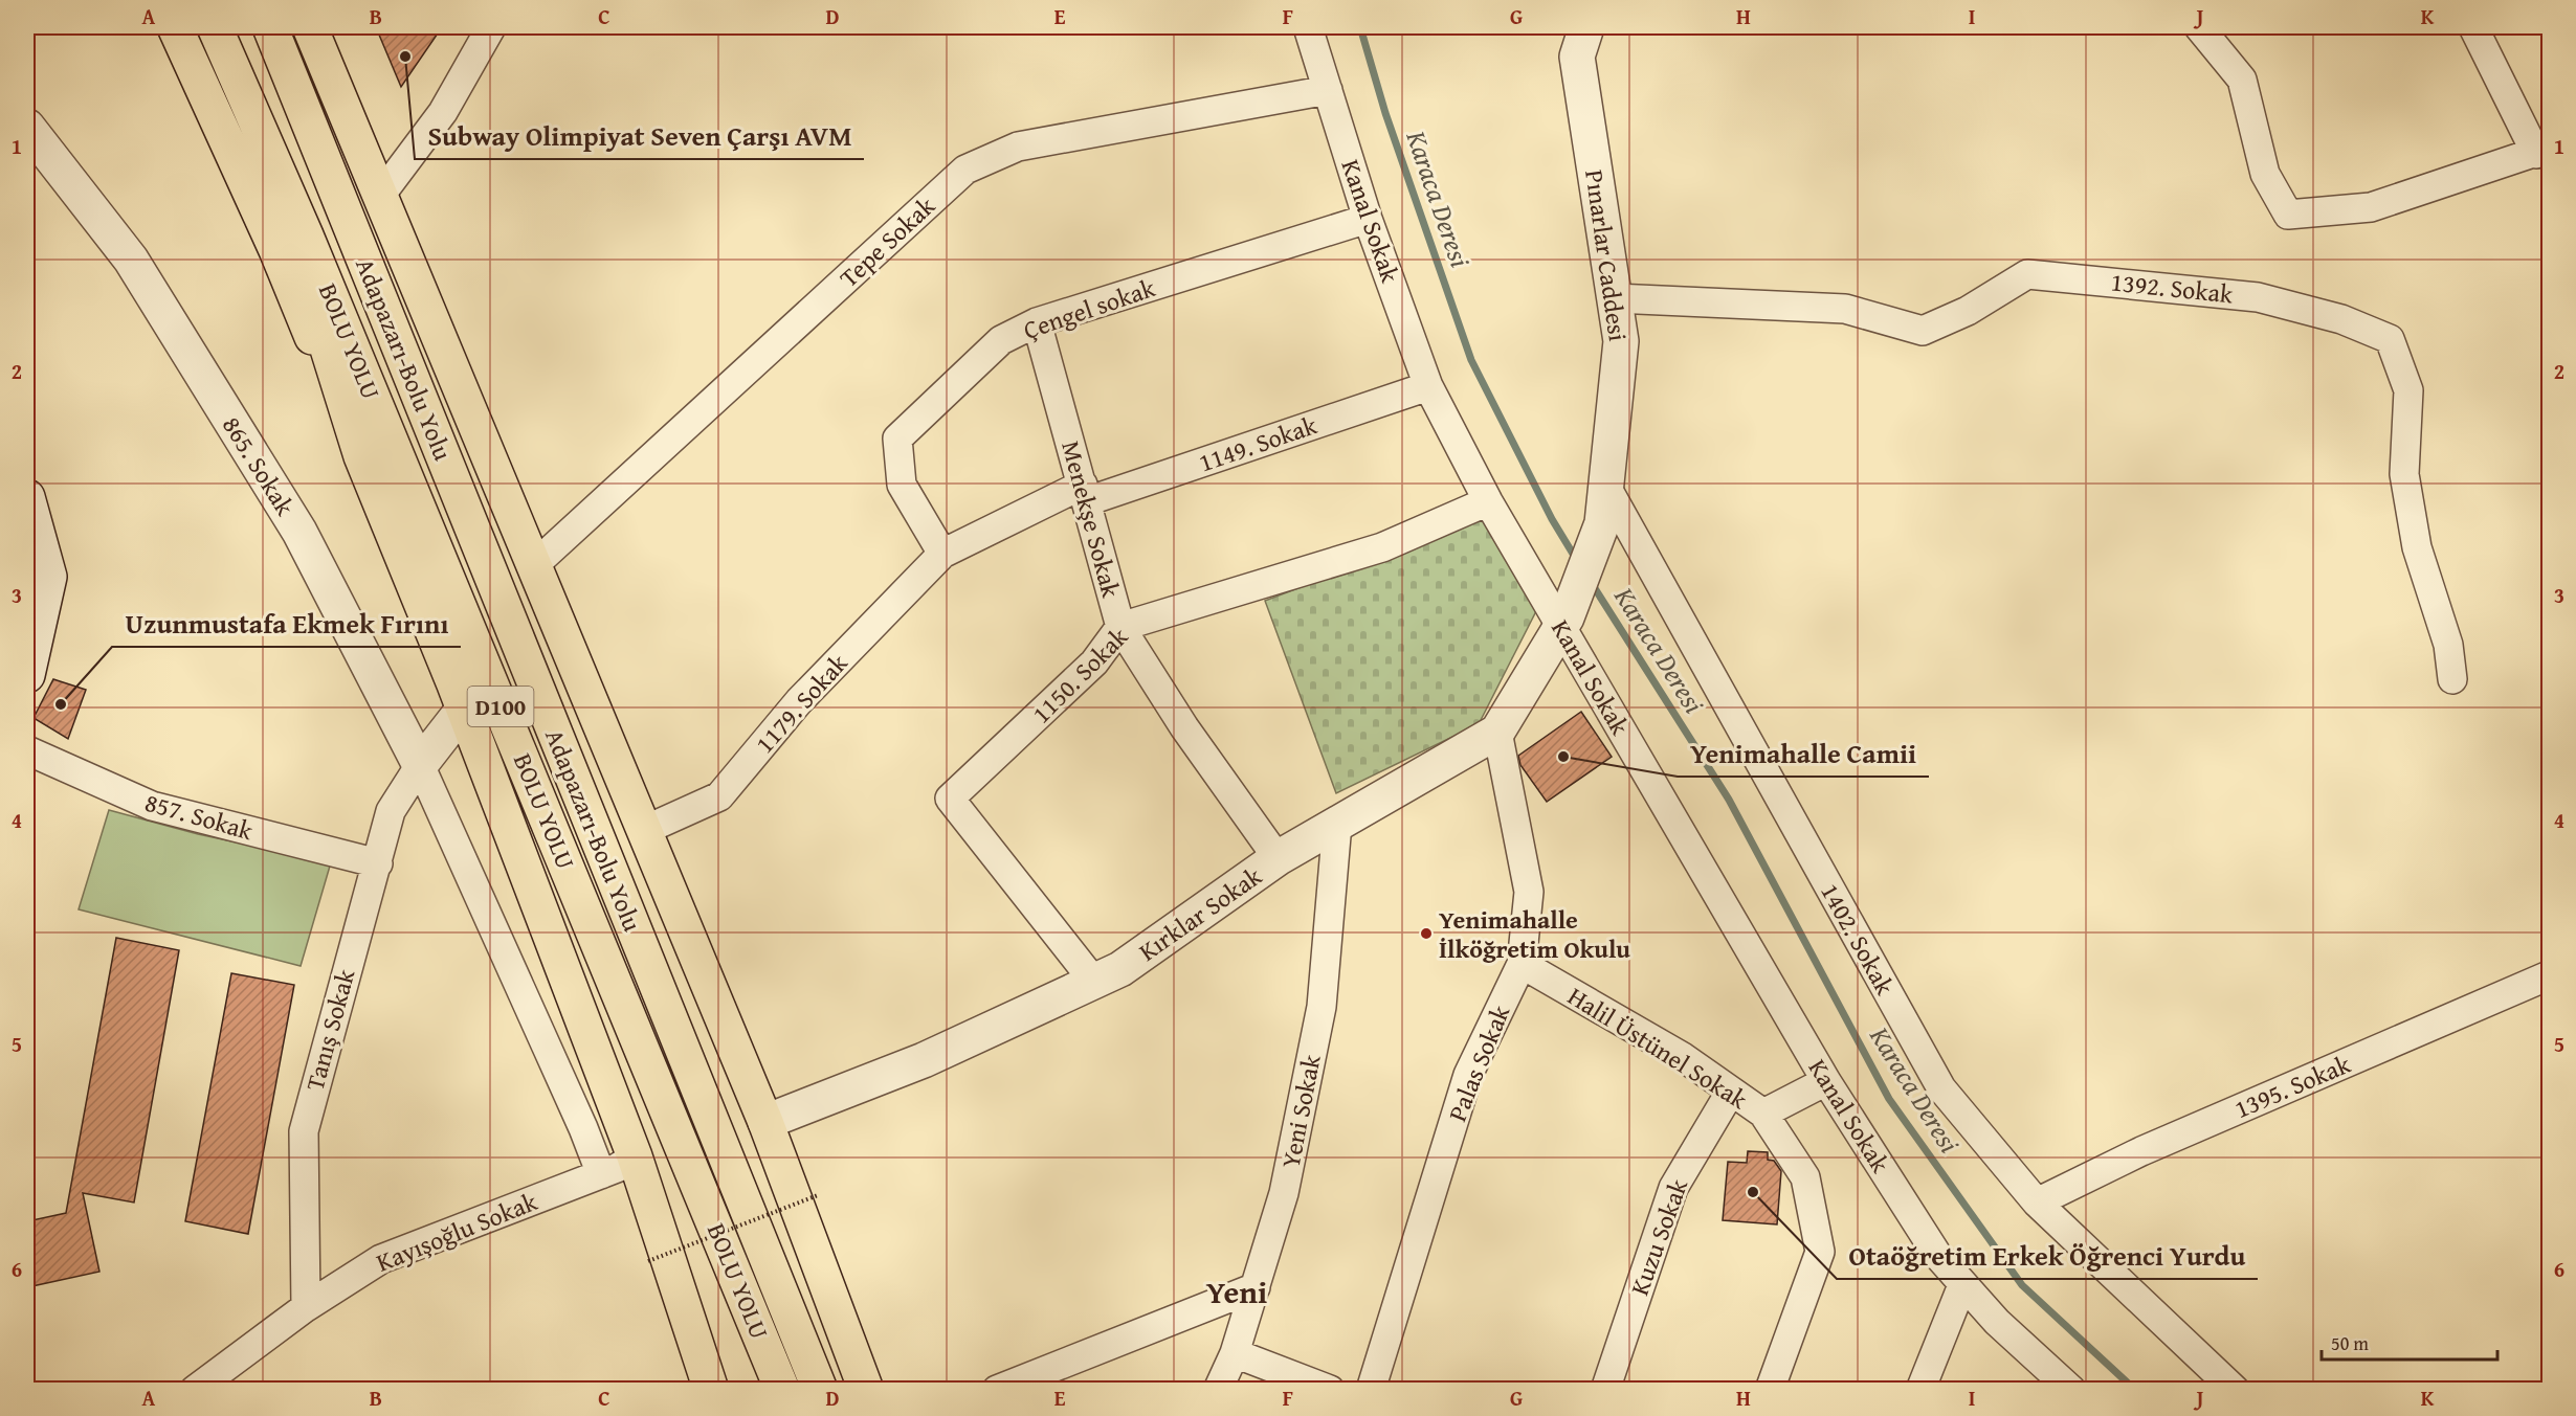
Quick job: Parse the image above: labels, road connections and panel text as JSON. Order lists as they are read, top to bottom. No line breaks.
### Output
{"streets":{"highway":["BOLU YOLU","Adapazarı-Bolu Yolu","D100"],"street":["Kanal Sokak","Tepe Sokak","Pınarlar Caddesi","1392. Sokak","Çengel sokak","1149. Sokak","865. Sokak","Menekşe Sokak","1150. Sokak","1179. Sokak","857. Sokak","Kırklar Sokak","1402. Sokak","Tanış Sokak","Halil Üstünel Sokak","Palas Sokak","1395. Sokak","Yeni Sokak","Kayışoğlu Sokak","Kuzu Sokak"]},"crossings":[["Kanal Sokak","Tepe Sokak"],["Kanal Sokak","Pınarlar Caddesi"],["Kanal Sokak","Çengel sokak"],["Kanal Sokak","1149. Sokak"],["Kanal Sokak","1150. Sokak"],["Kanal Sokak","Kırklar Sokak"],["Pınarlar Caddesi","1392. Sokak"],["Pınarlar Caddesi","Kırklar Sokak"],["Pınarlar Caddesi","1402. Sokak"],["Çengel sokak","Menekşe Sokak"],["Çengel sokak","1179. Sokak"],["1149. Sokak","Menekşe Sokak"],["865. Sokak","Tanış Sokak"],["Menekşe Sokak","1150. Sokak"],["Menekşe Sokak","Kırklar Sokak"],["1150. Sokak","Kırklar Sokak"],["857. Sokak","Tanış Sokak"],["Kırklar Sokak","Palas Sokak"],["Kırklar Sokak","Yeni Sokak"],["1402. Sokak","1395. Sokak"],["Tanış Sokak","Kayışoğlu Sokak"],["Halil Üstünel Sokak","Palas Sokak"],["Halil Üstünel Sokak","Kuzu Sokak"]],"districts":["Yeni"],"water":["Karaca Deresi"],"places":["Subway Olimpiyat Seven Çarşı AVM","Uzunmustafa Ekmek Fırını","Yenimahalle Camii","Yenimahalle İlköğretim Okulu","Otaöğretim Erkek Öğrenci Yurdu"],"scale_bar":"50 m","grid":{"columns":["A","B","C","D","E","F","G","H","I","J","K"],"rows":["1","2","3","4","5","6"]}}
